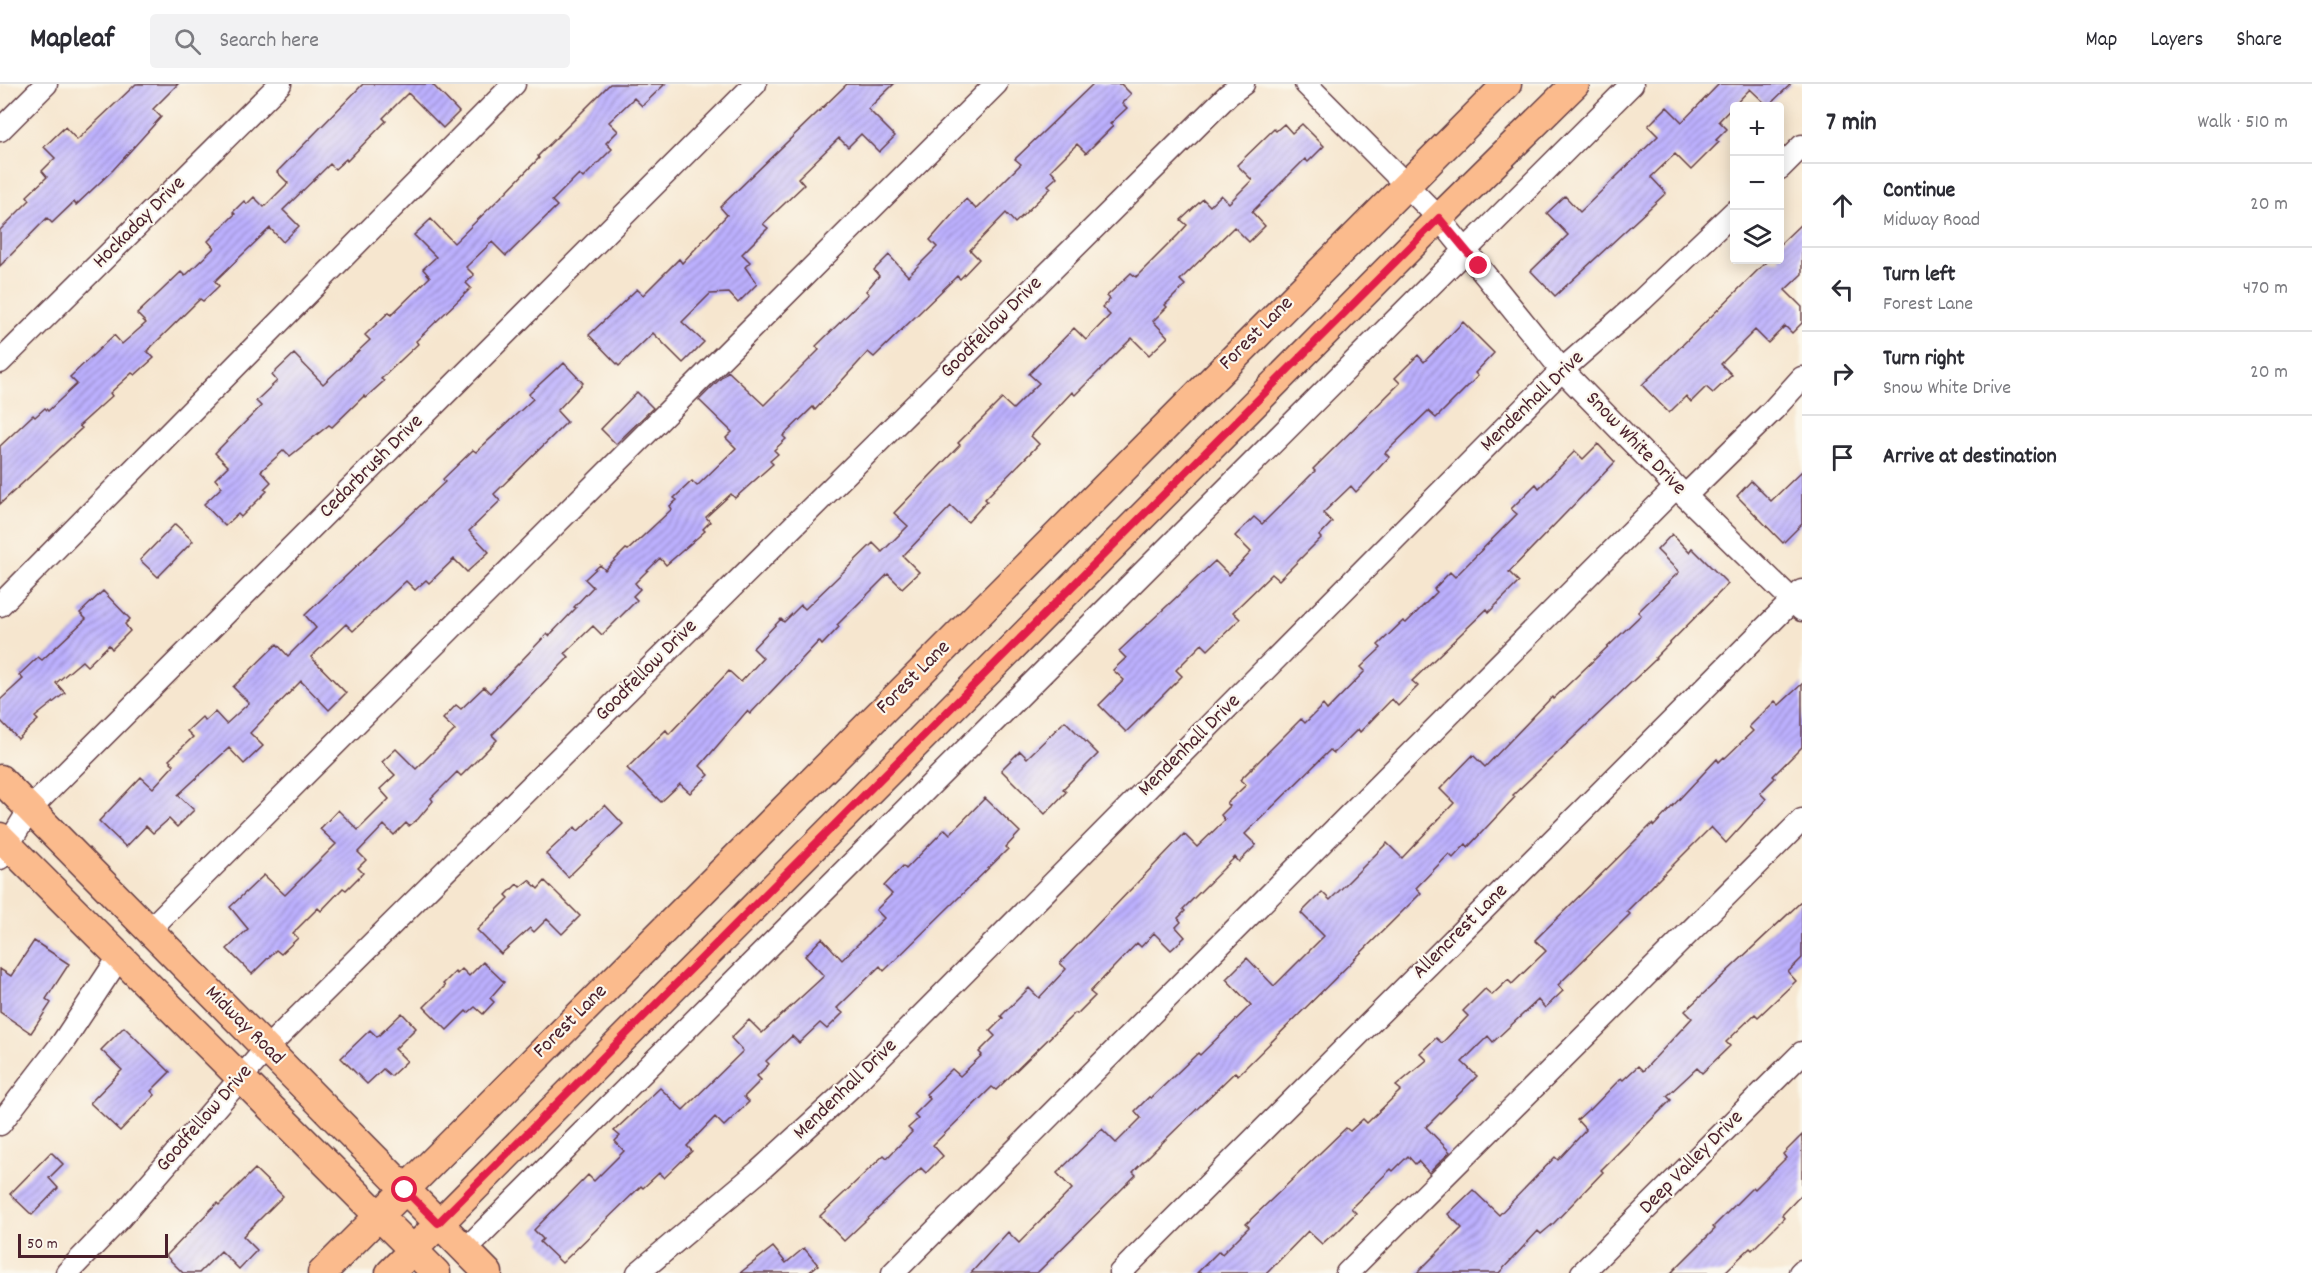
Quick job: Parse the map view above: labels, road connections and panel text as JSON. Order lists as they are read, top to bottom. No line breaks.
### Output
{"streets":{"main road":["Forest Lane","Midway Road"],"street":["Hockaday Drive","Goodfellow Drive","Mendenhall Drive","Snow White Drive","Cedarbrush Drive","Allencrest Lane","Deep Valley Drive"]},"crossings":[["Goodfellow Drive","Midway Road"],["Forest Lane","Snow White Drive"],["Forest Lane","Midway Road"],["Mendenhall Drive","Snow White Drive"],["Snow White Drive","Allencrest Lane"],["Cedarbrush Drive","Midway Road"]],"scale_bar":"50 m","page":{"header":"Mapleaf","search":"Search here","nav":["Map","Layers","Share"],"heading":["7 min","Walk · 510 m"],"map_buttons":["+","−"],"list":[["Continue","Midway Road","20 m"],["Turn left","Forest Lane","470 m"],["Turn right","Snow White Drive","20 m"],"Arrive at destination"],"scale":"50 m"}}
